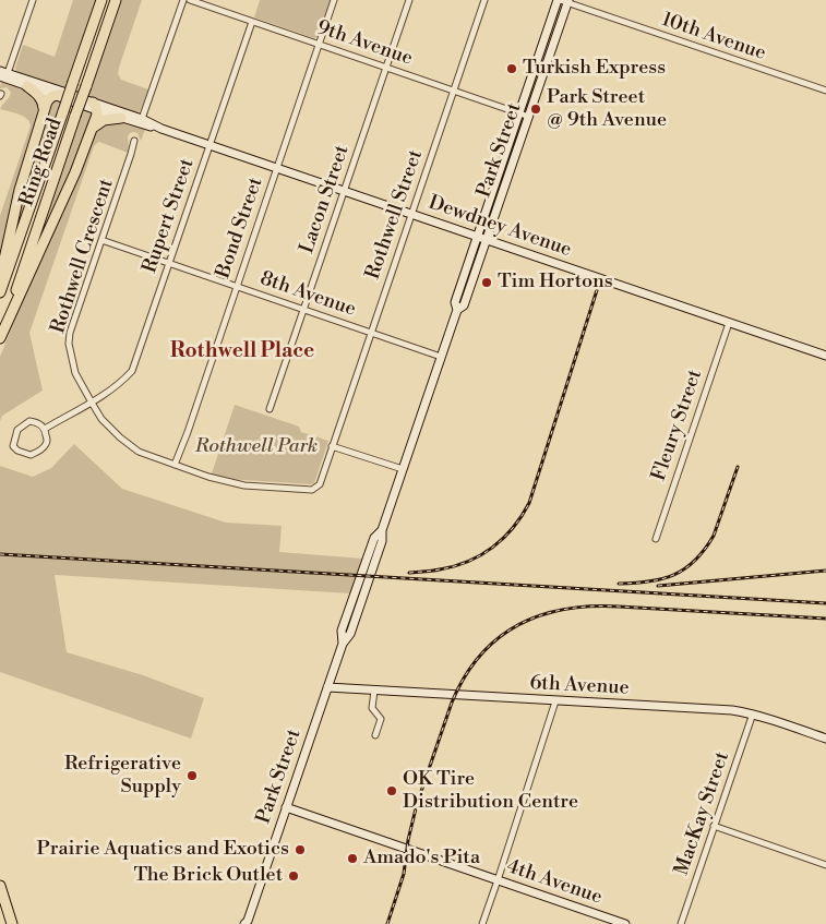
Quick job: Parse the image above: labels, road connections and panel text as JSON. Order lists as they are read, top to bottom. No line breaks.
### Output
{"streets":{"highway":["Ring Road"],"street":["10th Avenue","9th Avenue","Park Street","Lacon Street","Rothwell Street","Rupert Street","Dewdney Avenue","Bond Street","Rothwell Crescent","8th Avenue","Fleury Street","6th Avenue","MacKay Street","4th Avenue"]},"crossings":[["10th Avenue","Park Street"],["9th Avenue","Park Street"],["9th Avenue","Lacon Street"],["9th Avenue","Rothwell Street"],["9th Avenue","Rupert Street"],["9th Avenue","Bond Street"],["Park Street","Dewdney Avenue"],["Park Street","8th Avenue"],["Park Street","6th Avenue"],["Park Street","4th Avenue"],["Lacon Street","Dewdney Avenue"],["Lacon Street","8th Avenue"],["Rothwell Street","Dewdney Avenue"],["Rothwell Street","Rothwell Crescent"],["Rothwell Street","8th Avenue"],["Rupert Street","Dewdney Avenue"],["Rupert Street","Rothwell Crescent"],["Rupert Street","8th Avenue"],["Dewdney Avenue","Bond Street"],["Dewdney Avenue","Fleury Street"],["Bond Street","Rothwell Crescent"],["Bond Street","8th Avenue"],["Rothwell Crescent","8th Avenue"],["6th Avenue","MacKay Street"]],"districts":["Rothwell Place"],"parks":["Rothwell Park"],"places":["Turkish Express","Park Street @ 9th Avenue","Tim Hortons","Refrigerative Supply","OK Tire Distribution Centre","Prairie Aquatics and Exotics","Amado's Pita","The Brick Outlet"]}
